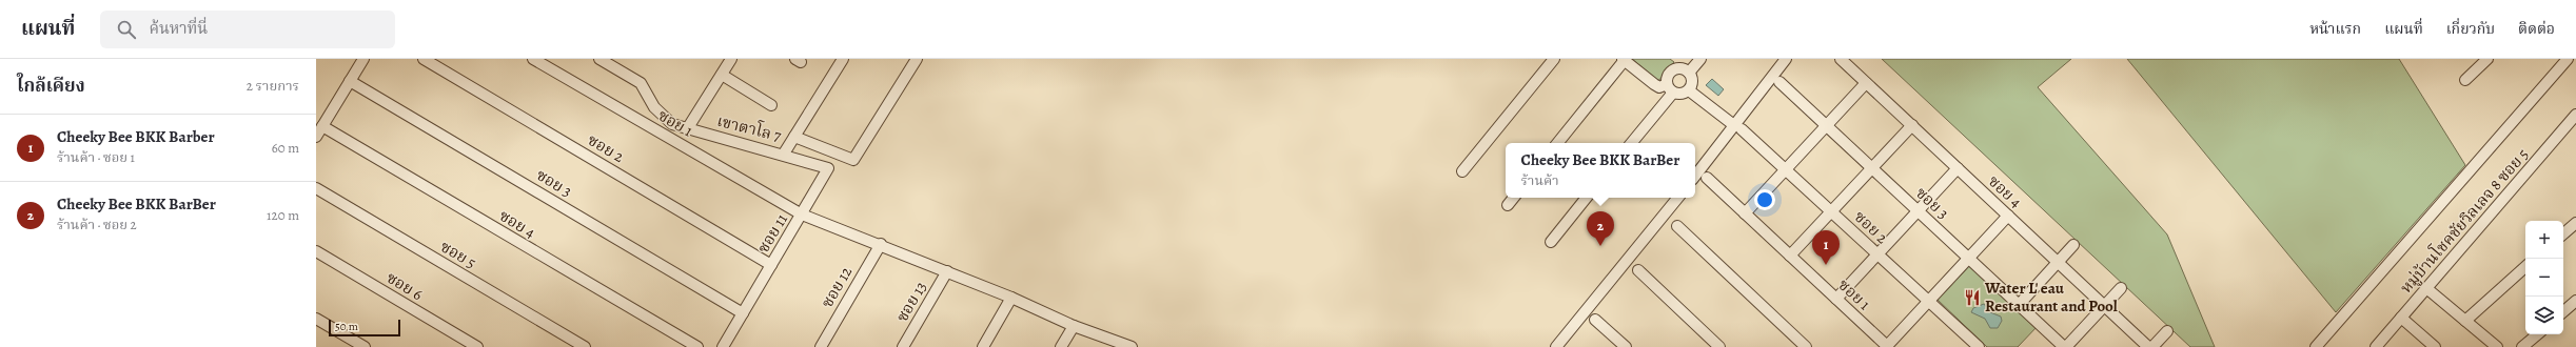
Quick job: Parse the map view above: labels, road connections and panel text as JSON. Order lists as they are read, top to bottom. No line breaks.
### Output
{"streets":{"street":["ซอย 1","เขาตาโล 7","ซอย 2","ซอย 3","ซอย 4","หมู่บ้านโชคชัยวิลเลจ 8 ซอย 5","ซอย 11","ซอย 5","ซอย 6","ซอย 12","ซอย 13"]},"crossings":[["ซอย 1","ซอย 11"],["ซอย 1","ซอย 12"],["ซอย 1","ซอย 13"],["เขาตาโล 7","ซอย 11"],["ซอย 2","ซอย 11"],["ซอย 3","ซอย 11"]],"places":{"restaurant":["Water L' eau Restaurant and Pool"]},"scale_bar":"50 m","page":{"header":"แผนที่","search":"ค้นหาที่นี่","nav":["หน้าแรก","แผนที่","เกี่ยวกับ","ติดต่อ"],"heading":["ใกล้เคียง","2 รายการ"],"list":[{"mark":"1","name":"Cheeky Bee BKK Barber","note":"ร้านค้า · ซอย 1","value":"60 m"},{"mark":"2","name":"Cheeky Bee BKK BarBer","note":"ร้านค้า · ซอย 2","value":"120 m"}],"popup":["Cheeky Bee BKK BarBer","ร้านค้า"],"pins":["2","1"],"map_buttons":["+","−"],"scale":"50 m"}}
